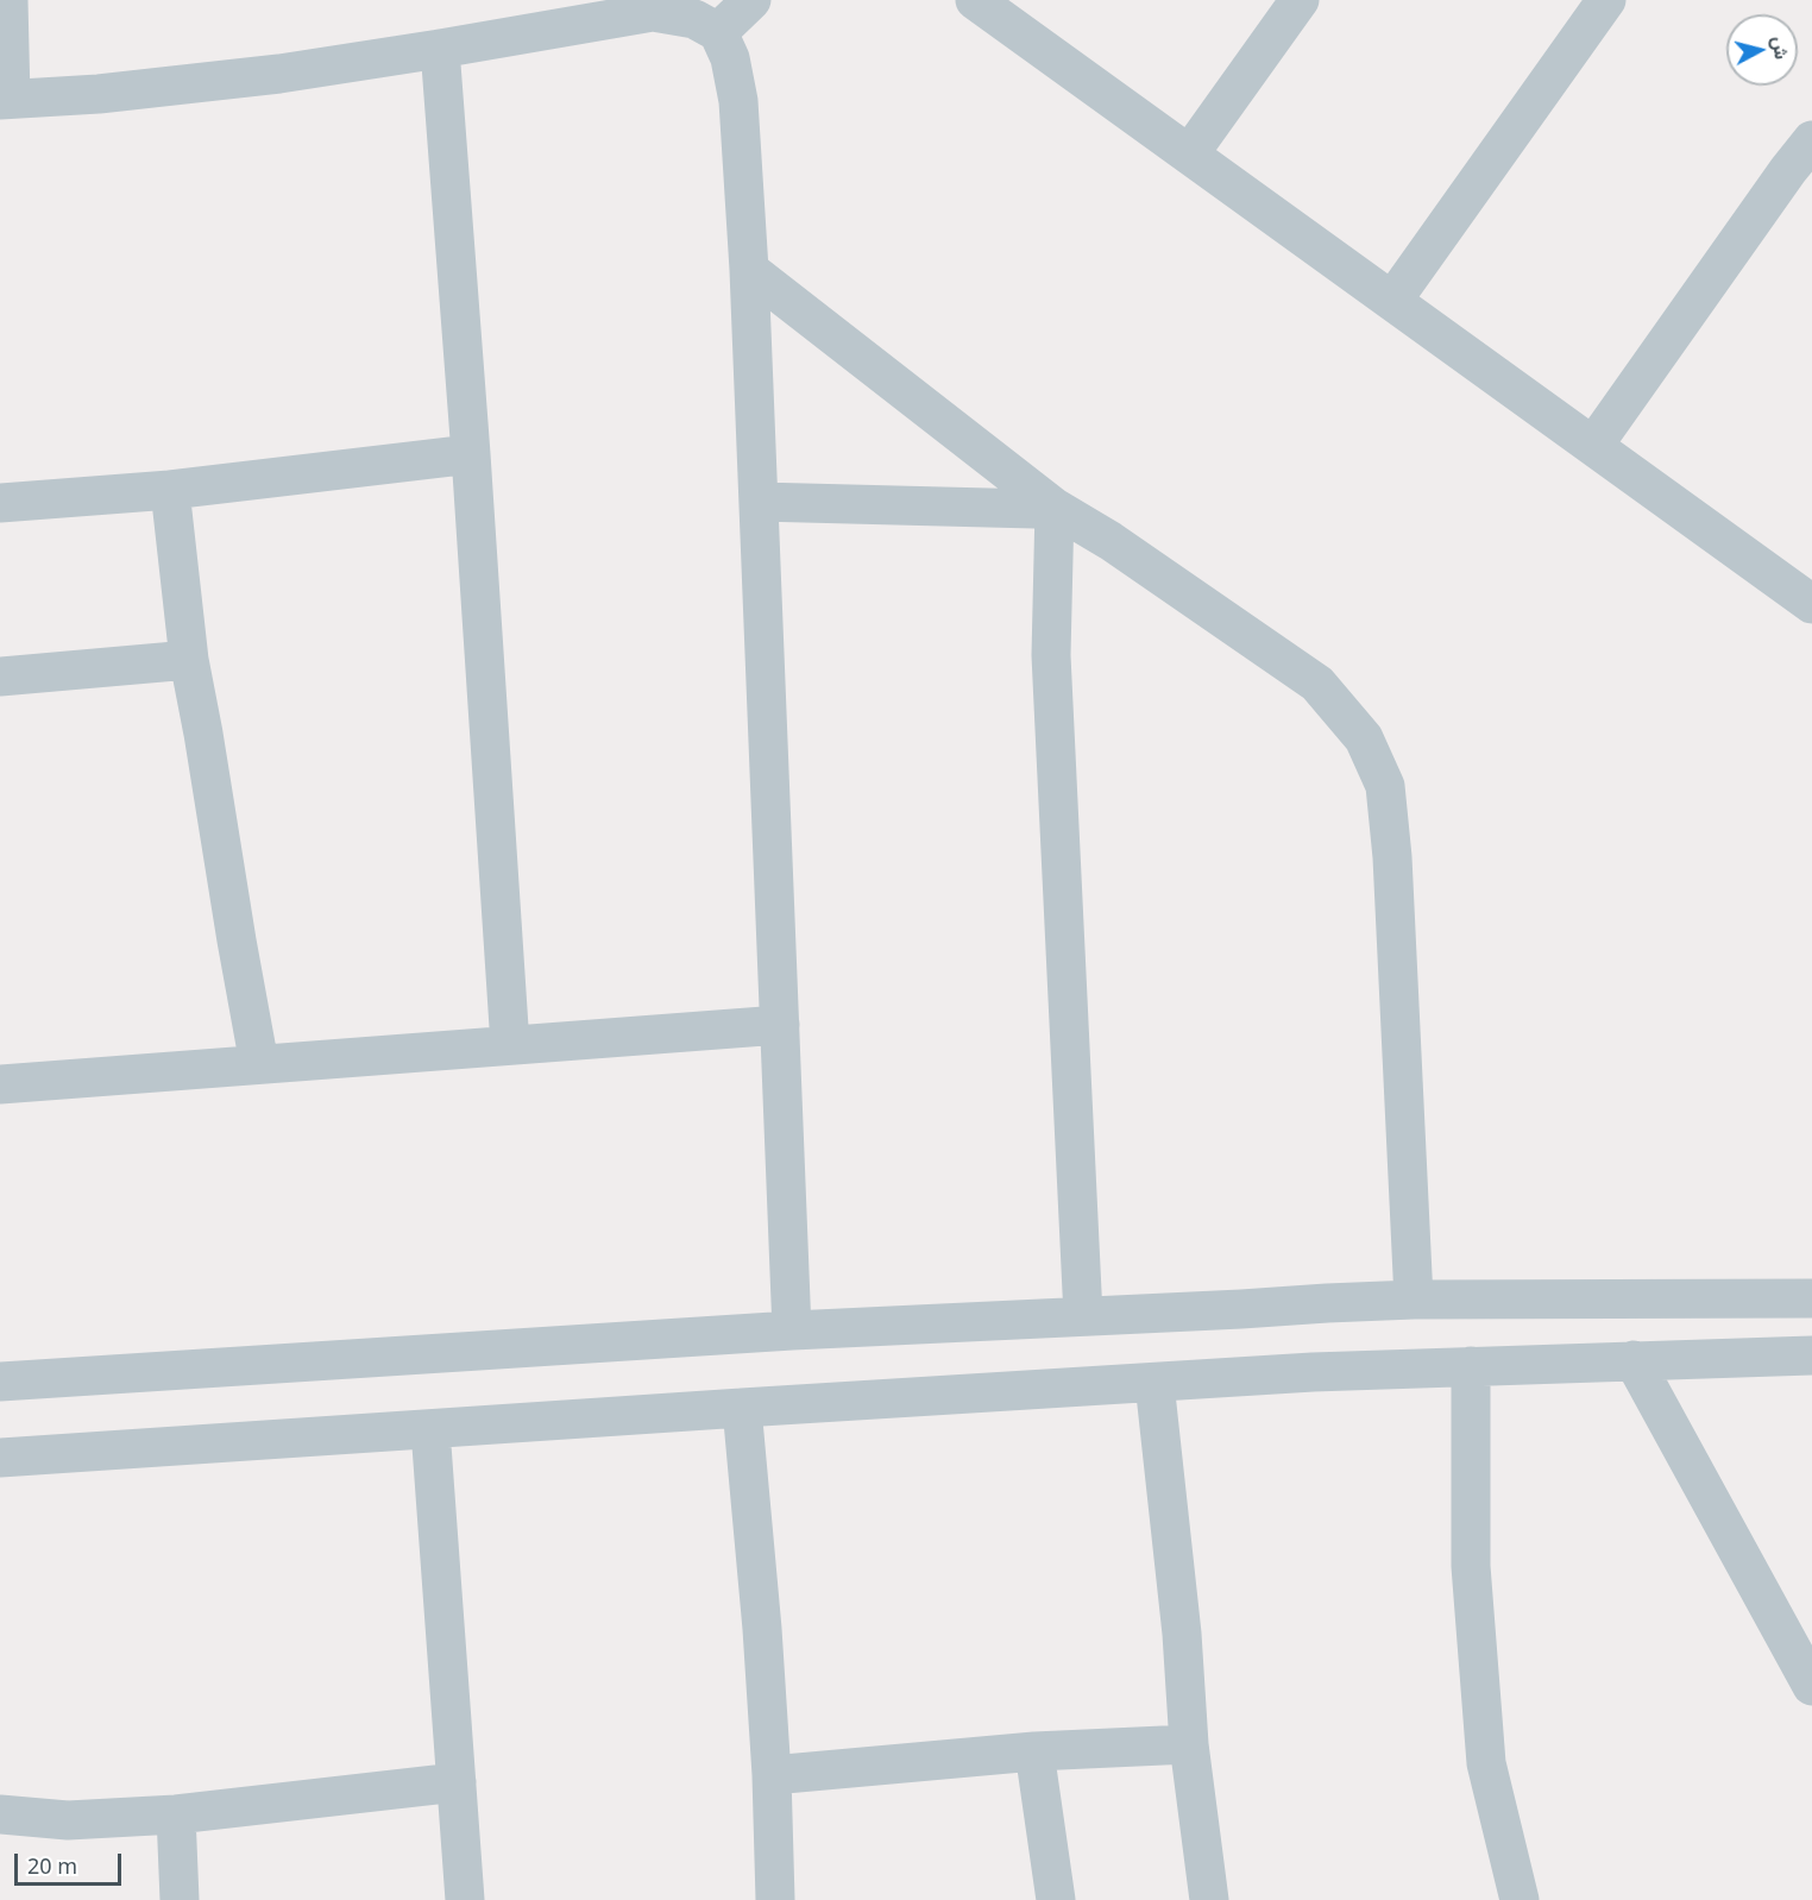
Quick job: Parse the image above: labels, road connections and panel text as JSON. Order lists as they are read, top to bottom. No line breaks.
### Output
{"scale_bar":"20 m","north":"right"}
